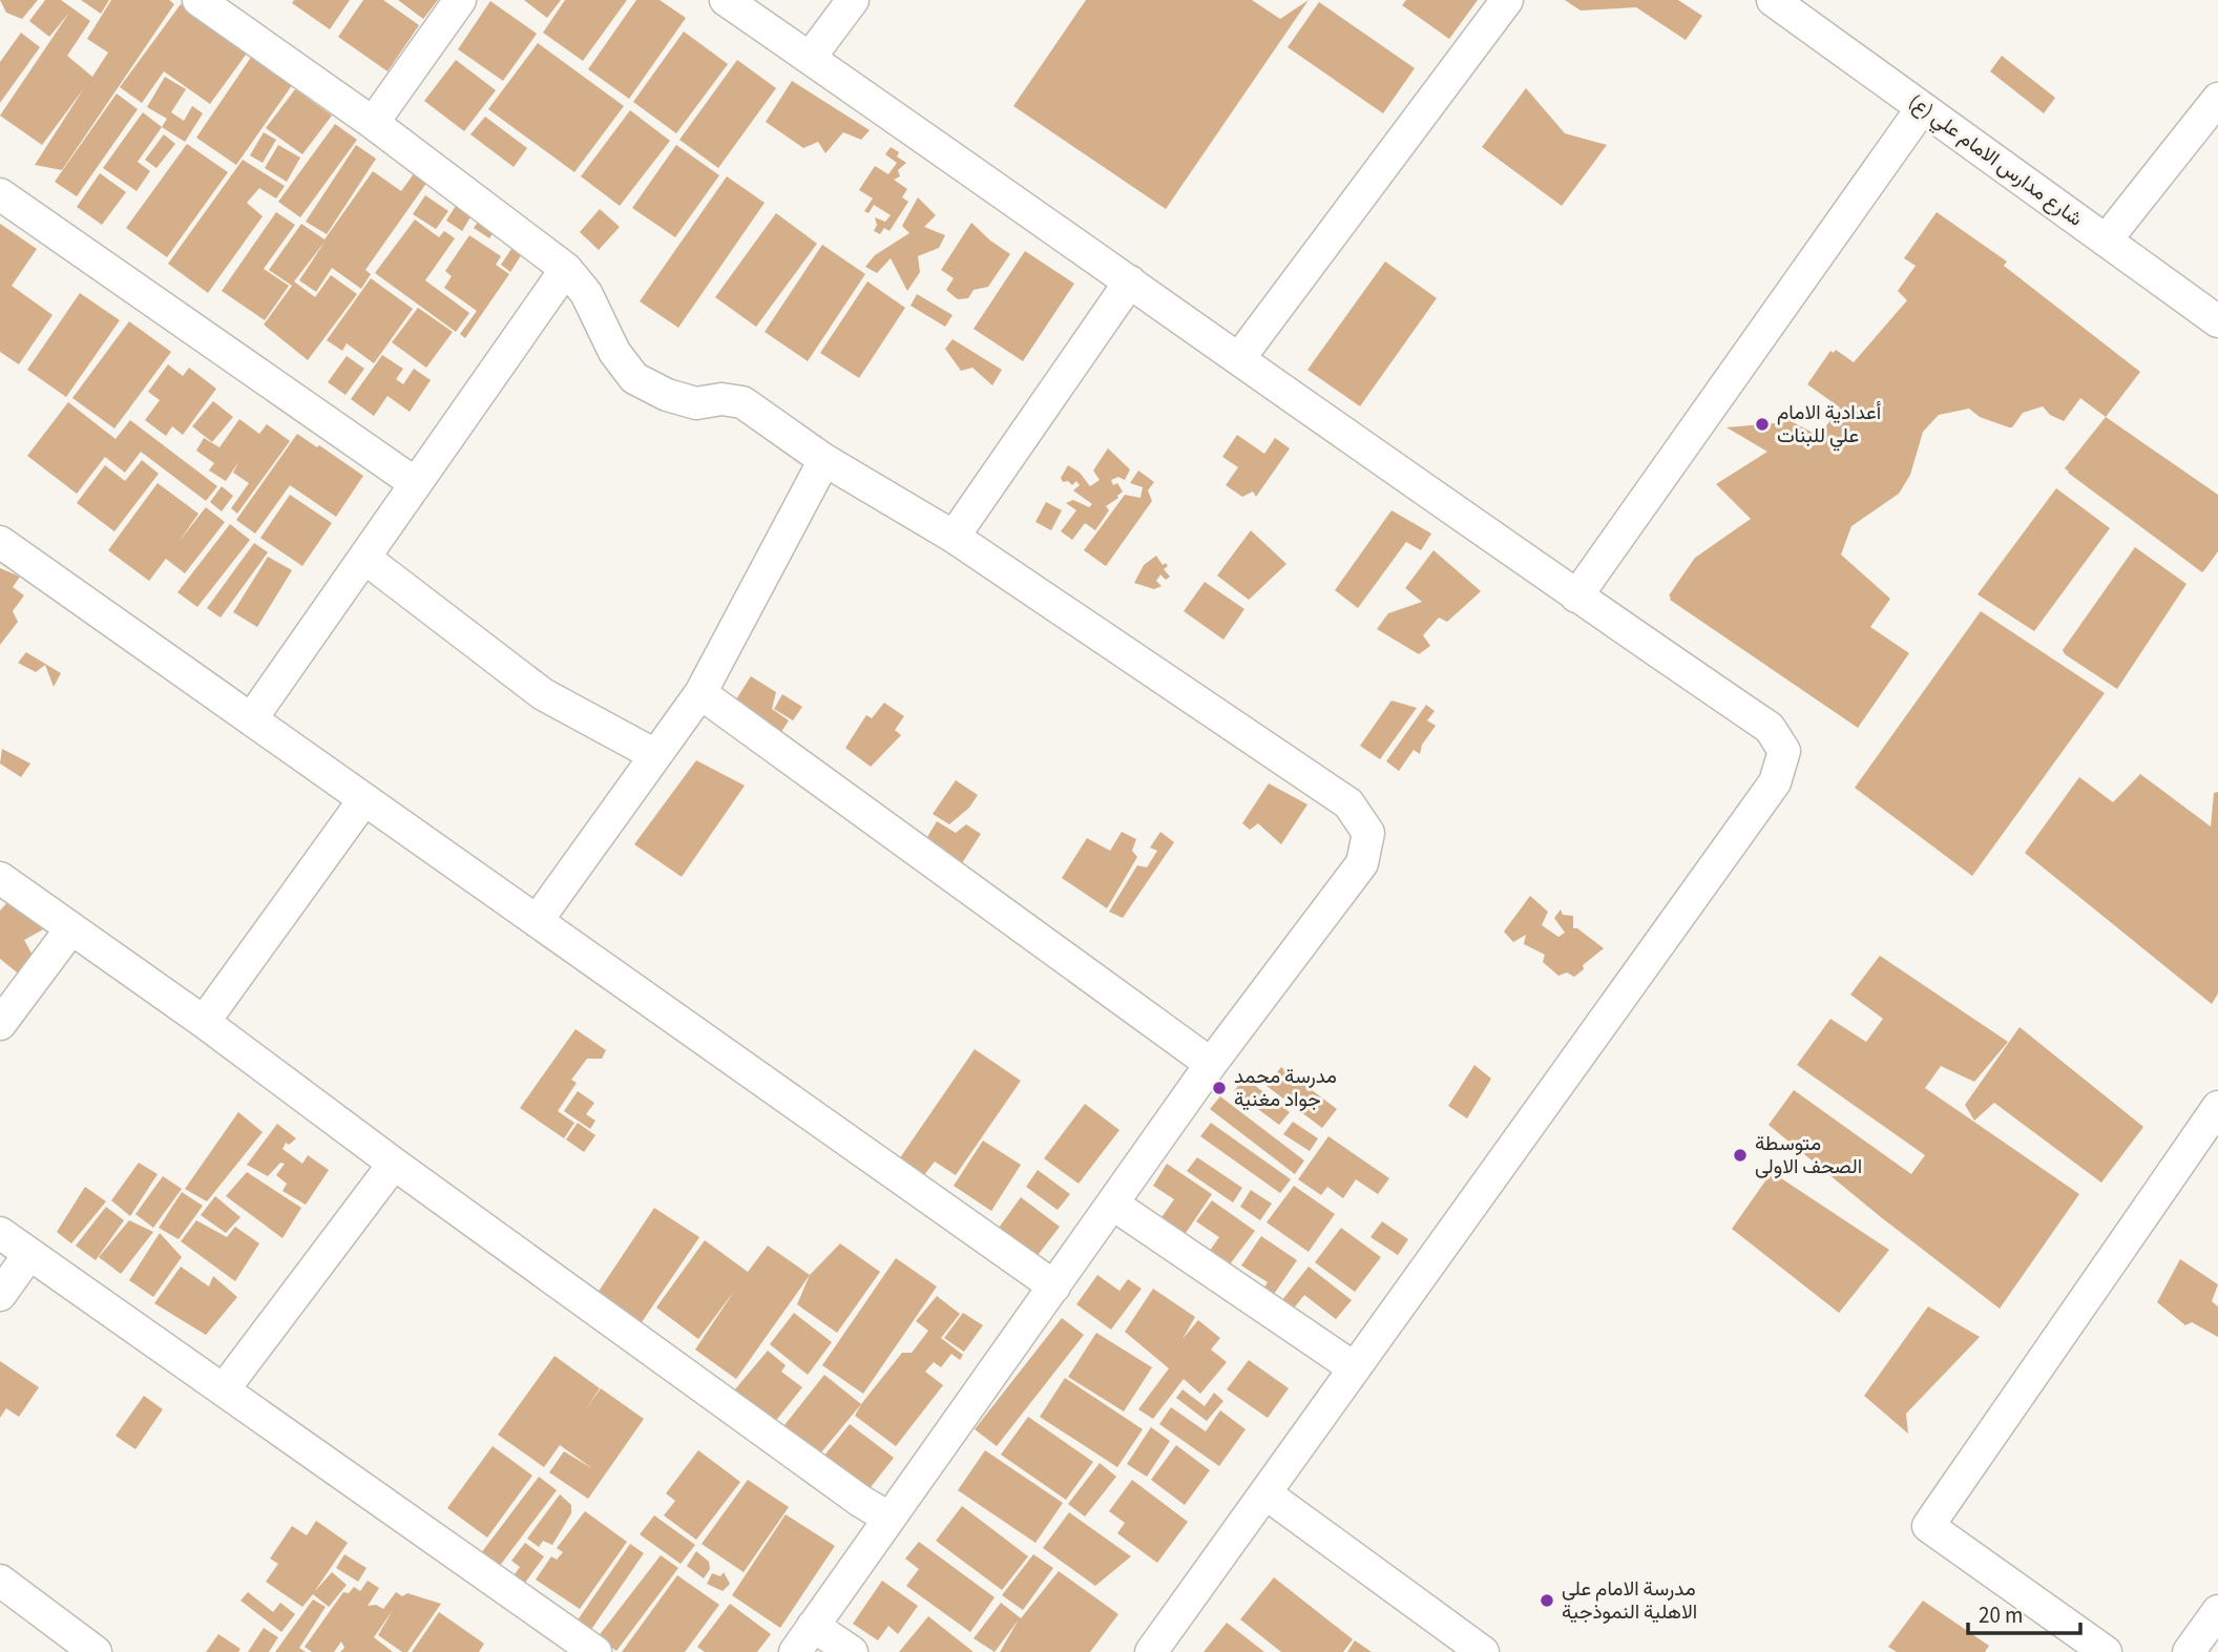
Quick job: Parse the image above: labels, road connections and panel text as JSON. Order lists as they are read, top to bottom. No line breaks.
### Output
{"streets":{"street":["شارع مدارس الامام علي (ع)"]},"places":["أعدادية الامام علي للبنات","مدرسة محمد جواد مغنية","متوسطة الصحف الاولى","مدرسة الامام علي الاهلية النموذجية"],"scale_bar":"20 m"}
